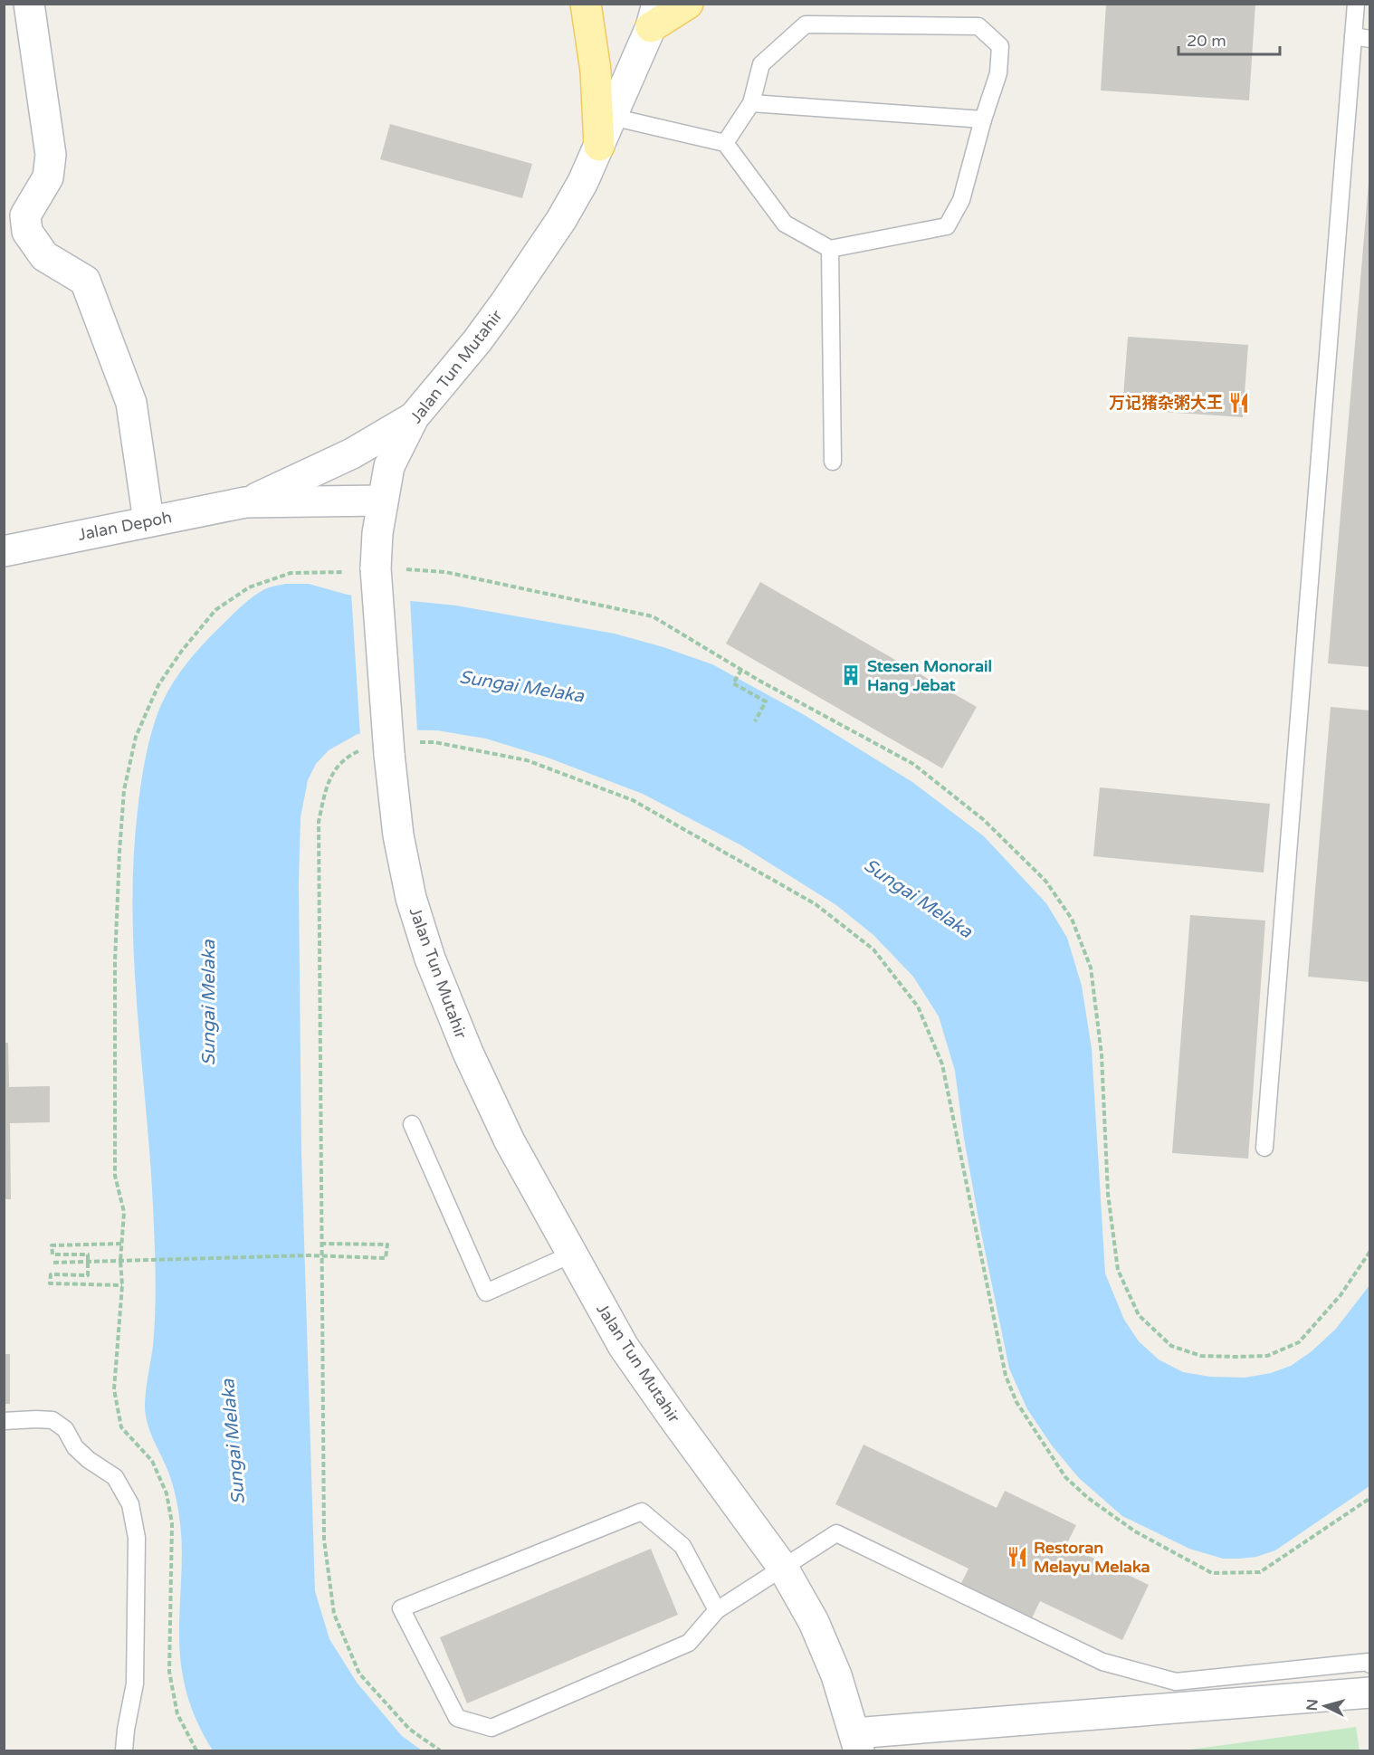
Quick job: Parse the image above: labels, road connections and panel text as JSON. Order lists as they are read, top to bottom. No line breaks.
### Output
{"streets":{"street":["Jalan Tun Mutahir","Jalan Depoh"]},"crossings":[["Jalan Tun Mutahir","Jalan Depoh"]],"water":["Sungai Melaka"],"places":{"restaurant":["万记猪杂粥大王","Restoran Melayu Melaka"],"building":["Stesen Monorail Hang Jebat"]},"scale_bar":"20 m","north":"left"}
